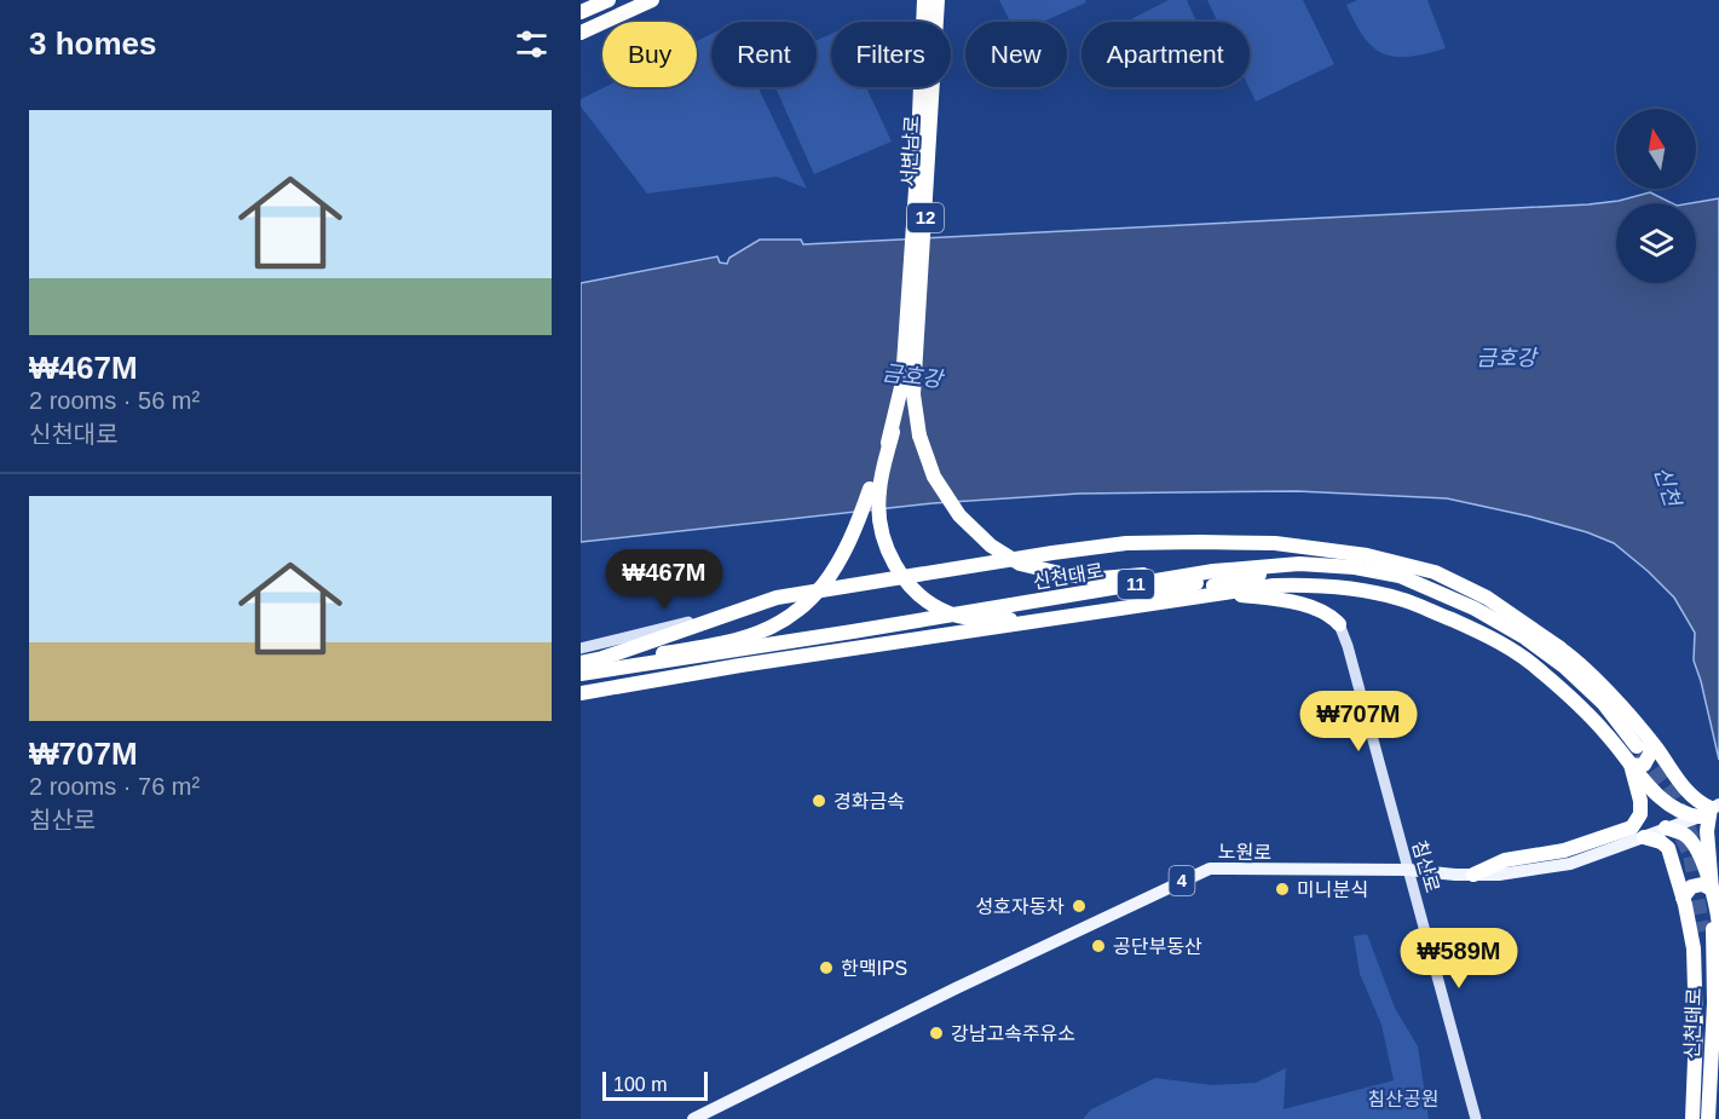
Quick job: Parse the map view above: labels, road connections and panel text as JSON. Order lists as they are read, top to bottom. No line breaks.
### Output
{"streets":{"highway":["서변남로","12","신천대로","11"],"main road":["노원로","침산로","4"]},"crossings":[["신천대로","노원로"],["노원로","침산로"]],"water":["금호강","신천"],"parks":["침산공원"],"places":["경화금속","미니분식","성호자동차","공단부동산","한맥IPS","강남고속주유소"],"scale_bar":"100 m","north":"top","page":{"heading":"3 homes","chip":["Buy","Rent","Filters","New","Apartment"],"list":[{"name":"₩467M","note":"2 rooms · 56 m² · 신천대로"},{"name":"₩707M","note":"2 rooms · 76 m² · 침산로"}],"price":["₩467M","₩707M","₩589M"],"scale":"100 m"}}
